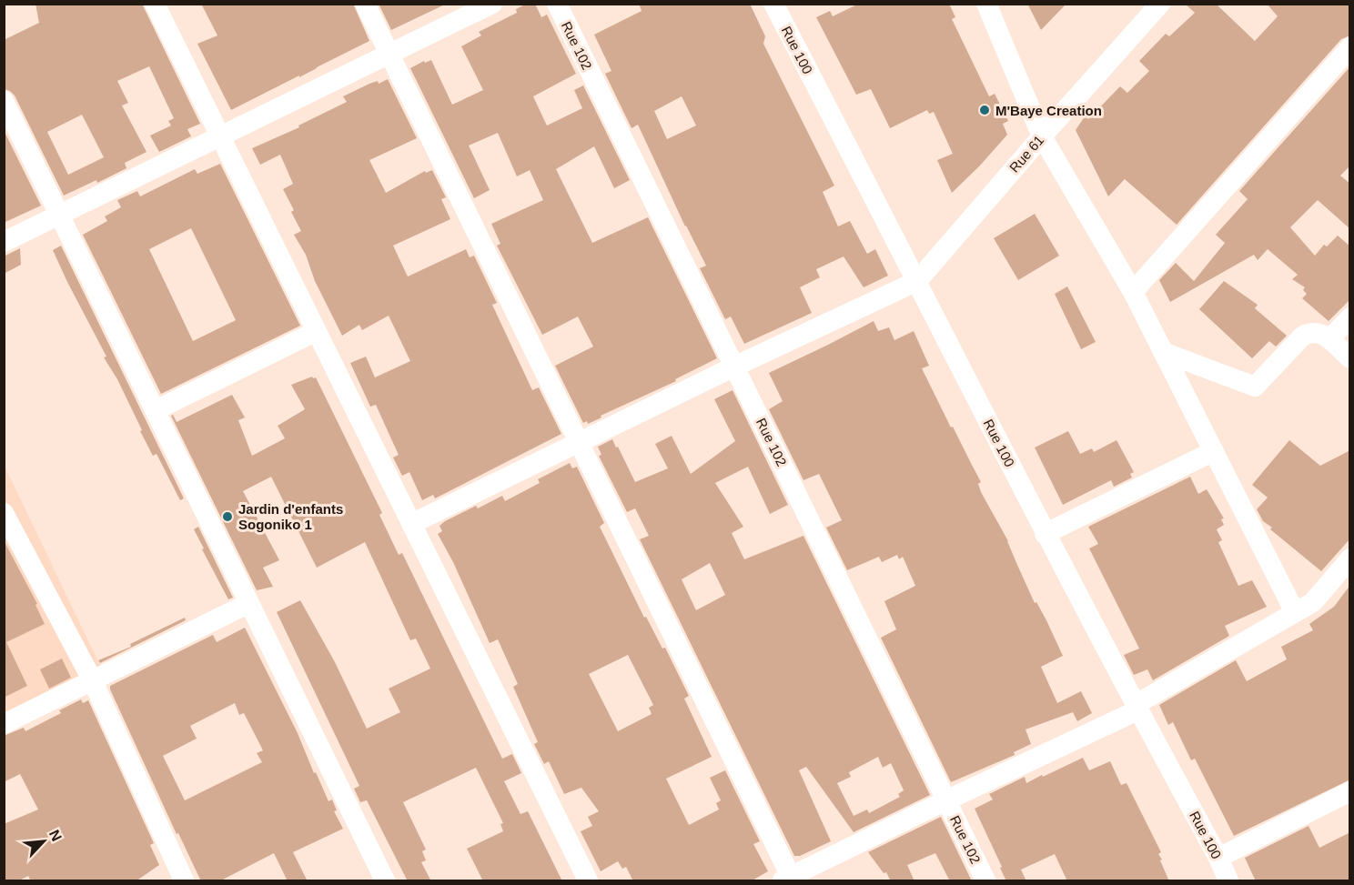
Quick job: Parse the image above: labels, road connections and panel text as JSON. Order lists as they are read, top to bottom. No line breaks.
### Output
{"streets":{"street":["Rue 102","Rue 100","Rue 61"]},"crossings":[["Rue 100","Rue 61"]],"places":["M'Baye Creation","Jardin d'enfants Sogoniko 1"],"north":"top right"}
